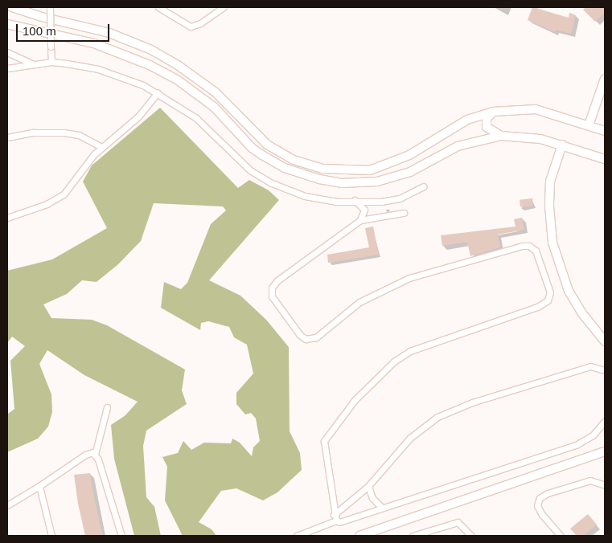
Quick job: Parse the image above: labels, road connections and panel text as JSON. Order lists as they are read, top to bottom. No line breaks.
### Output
{"scale_bar":"100 m"}
